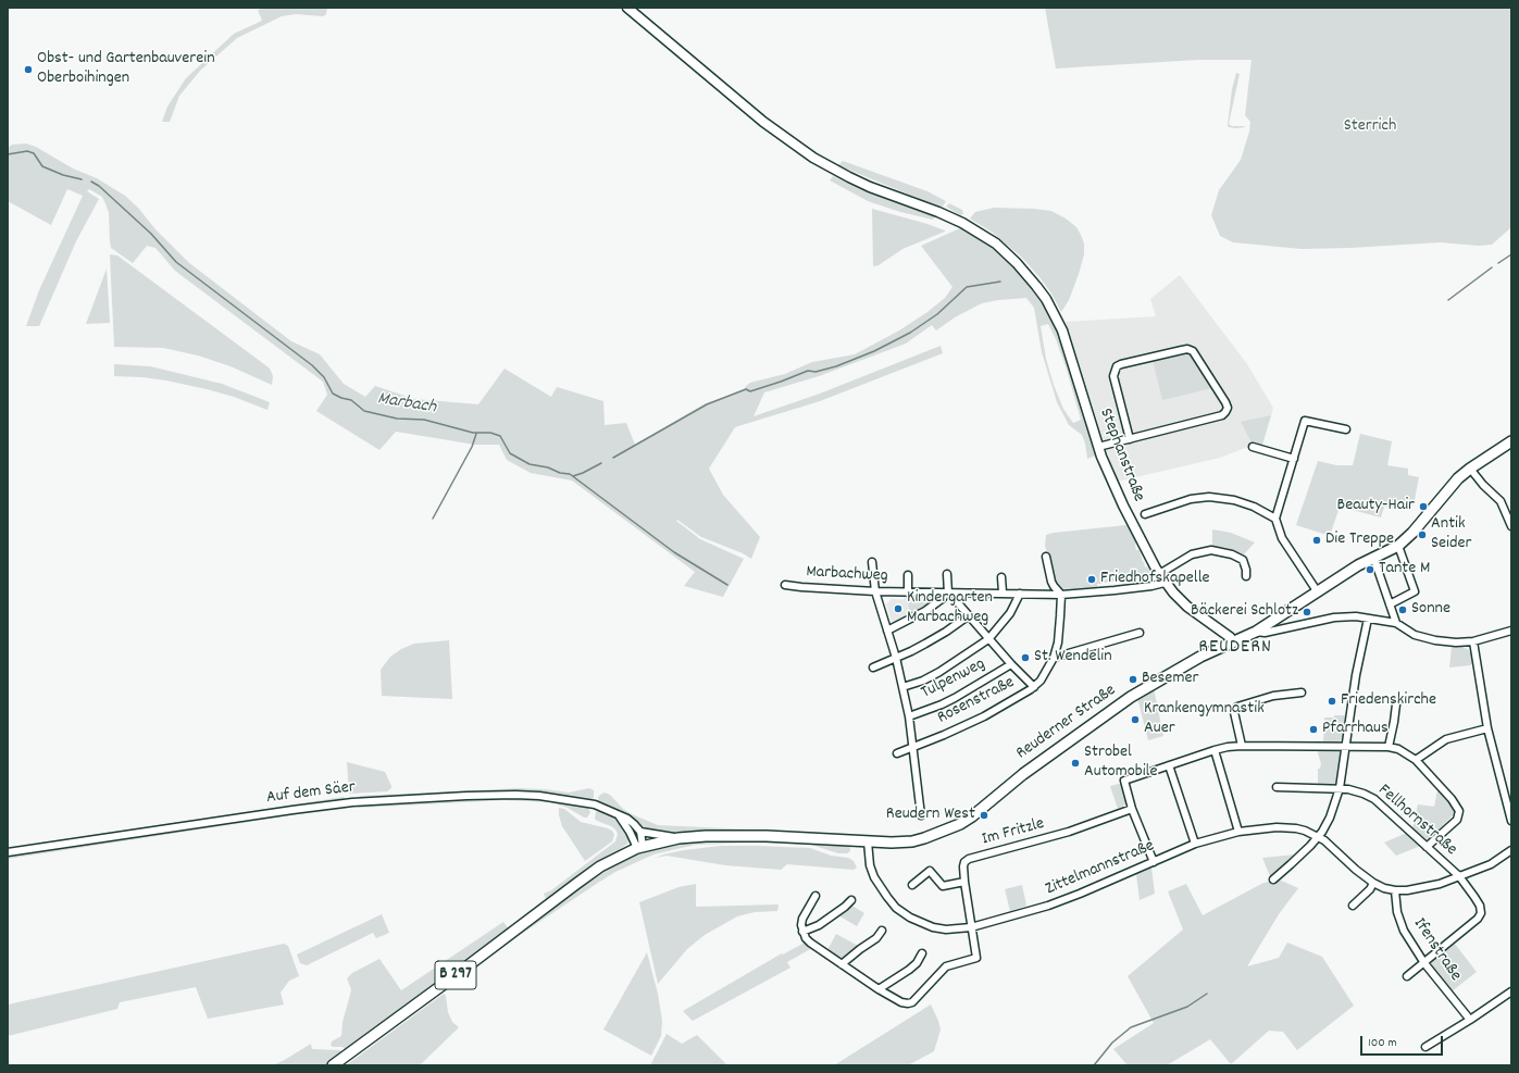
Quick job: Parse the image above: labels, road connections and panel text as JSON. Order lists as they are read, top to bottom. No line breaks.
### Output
{"streets":{"main road":["Reuderner Straße","B 297"],"street":["Stephanstraße","Marbachweg","Tulpenweg","Rosenstraße","Auf dem Säer","Fellhornstraße","Im Fritzle","Zittelmannstraße","Ifenstraße"]},"crossings":[["Stephanstraße","Marbachweg"],["Stephanstraße","Reuderner Straße"],["Marbachweg","Rosenstraße"],["Reuderner Straße","Zittelmannstraße"],["Reuderner Straße","B 297"],["Fellhornstraße","Zittelmannstraße"],["Fellhornstraße","Ifenstraße"],["Im Fritzle","Zittelmannstraße"],["Zittelmannstraße","Ifenstraße"]],"districts":["REUDERN"],"water":["Marbach"],"parks":["Sterrich"],"places":["Obst- und Gartenbauverein Oberboihingen","Beauty-Hair","Antik Seider","Die Treppe","Tante M","Friedhofskapelle","Kindergarten Marbachweg","Sonne","Bäckerei Schlotz","St. Wendelin","Besemer","Friedenskirche","Krankengymnastik Auer","Pfarrhaus","Strobel Automobile","Reudern West"],"scale_bar":"100 m"}
